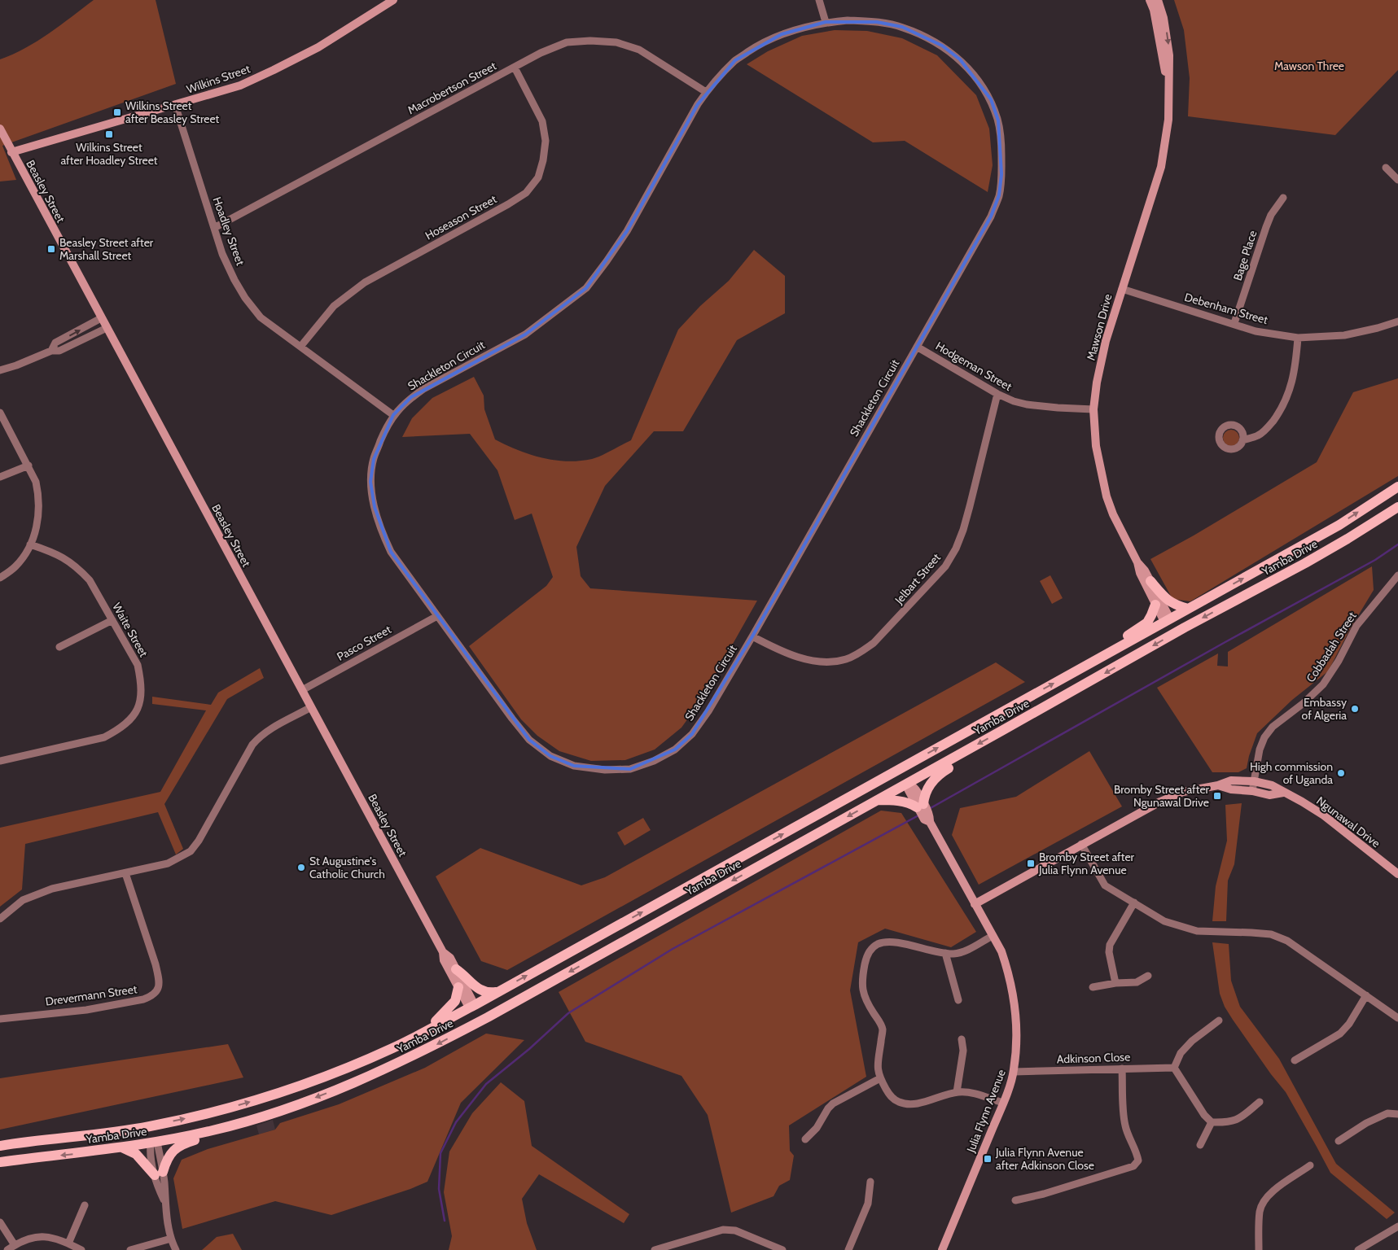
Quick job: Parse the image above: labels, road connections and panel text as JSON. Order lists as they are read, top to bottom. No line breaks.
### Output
{"streets":{"main road":["Wilkins Street","Beasley Street","Mawson Drive","Yamba Drive","Ngunawal Drive","Julia Flynn Avenue"],"street":["Macrobertson Street","Hoseason Street","Hoadley Street","Bage Place","Debenham Street","Shackleton Circuit","Hodgeman Street","Jelbart Street","Waite Street","Pasco Street","Cobbadah Street","Drevermann Street","Adkinson Close"]},"crossings":[["Wilkins Street","Beasley Street"],["Wilkins Street","Hoadley Street"],["Macrobertson Street","Hoseason Street"],["Macrobertson Street","Hoadley Street"],["Macrobertson Street","Shackleton Circuit"],["Beasley Street","Yamba Drive"],["Beasley Street","Pasco Street"],["Hoseason Street","Hoadley Street"],["Hoadley Street","Shackleton Circuit"],["Bage Place","Debenham Street"],["Debenham Street","Mawson Drive"],["Mawson Drive","Hodgeman Street"],["Mawson Drive","Yamba Drive"],["Shackleton Circuit","Hodgeman Street"],["Shackleton Circuit","Jelbart Street"],["Shackleton Circuit","Pasco Street"],["Hodgeman Street","Jelbart Street"],["Yamba Drive","Julia Flynn Avenue"],["Cobbadah Street","Ngunawal Drive"],["Adkinson Close","Julia Flynn Avenue"]],"parks":["Mawson Three"],"places":{"transit":["Wilkins Street after Beasley Street","Wilkins Street after Hoadley Street","Beasley Street after Marshall Street","Bromby Street after Ngunawal Drive","Bromby Street after Julia Flynn Avenue","Julia Flynn Avenue after Adkinson Close"],"other":["Embassy of Algeria","High commission of Uganda","St Augustine's Catholic Church"]}}
